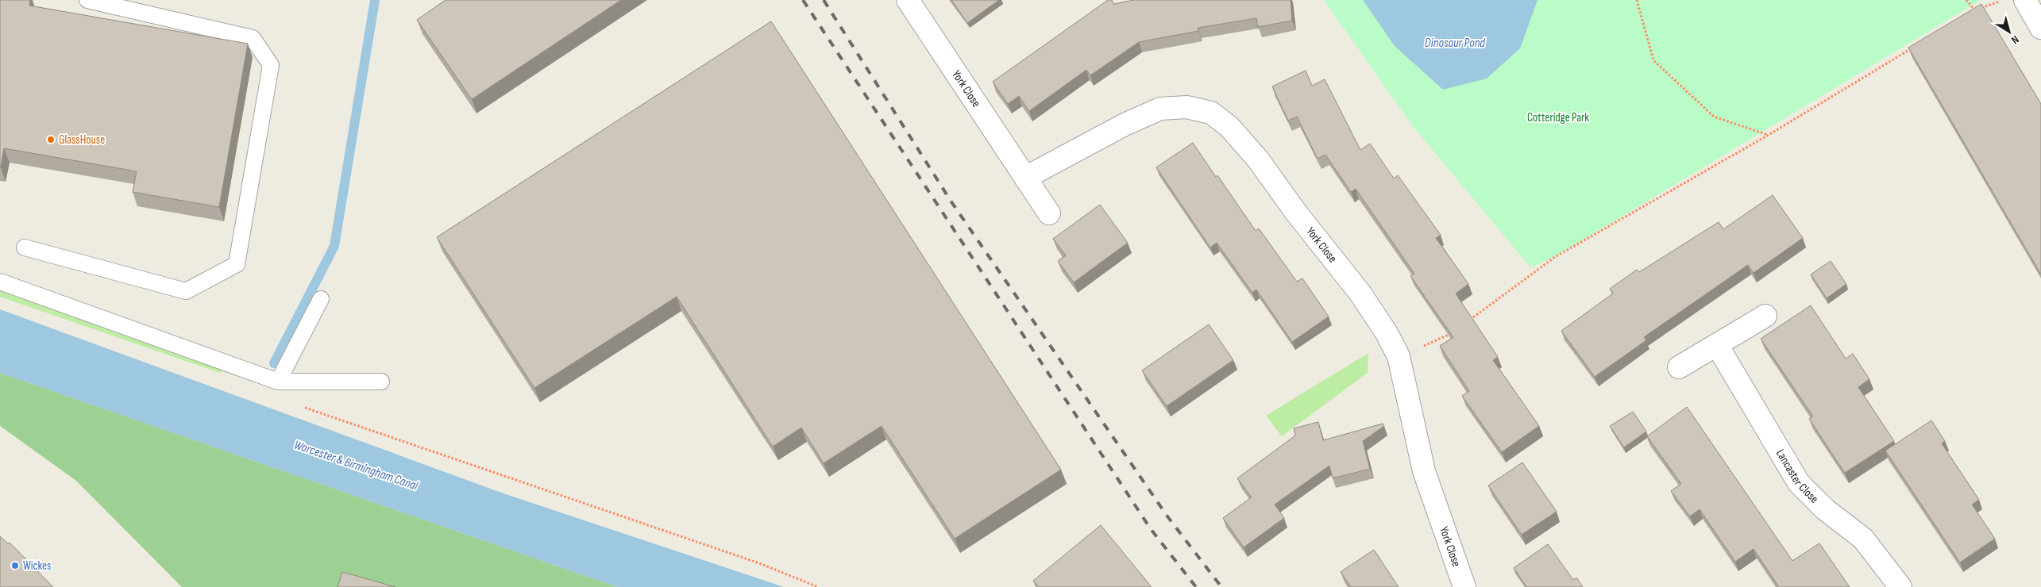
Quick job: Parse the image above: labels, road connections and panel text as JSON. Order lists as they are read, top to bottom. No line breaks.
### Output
{"streets":{"street":["York Close","Lancaster Close"]},"water":["Dinosaur Pond","Worcester & Birmingham Canal"],"parks":["Cotteridge Park"],"places":["GlassHouse","Wickes"],"north":"bottom right"}
